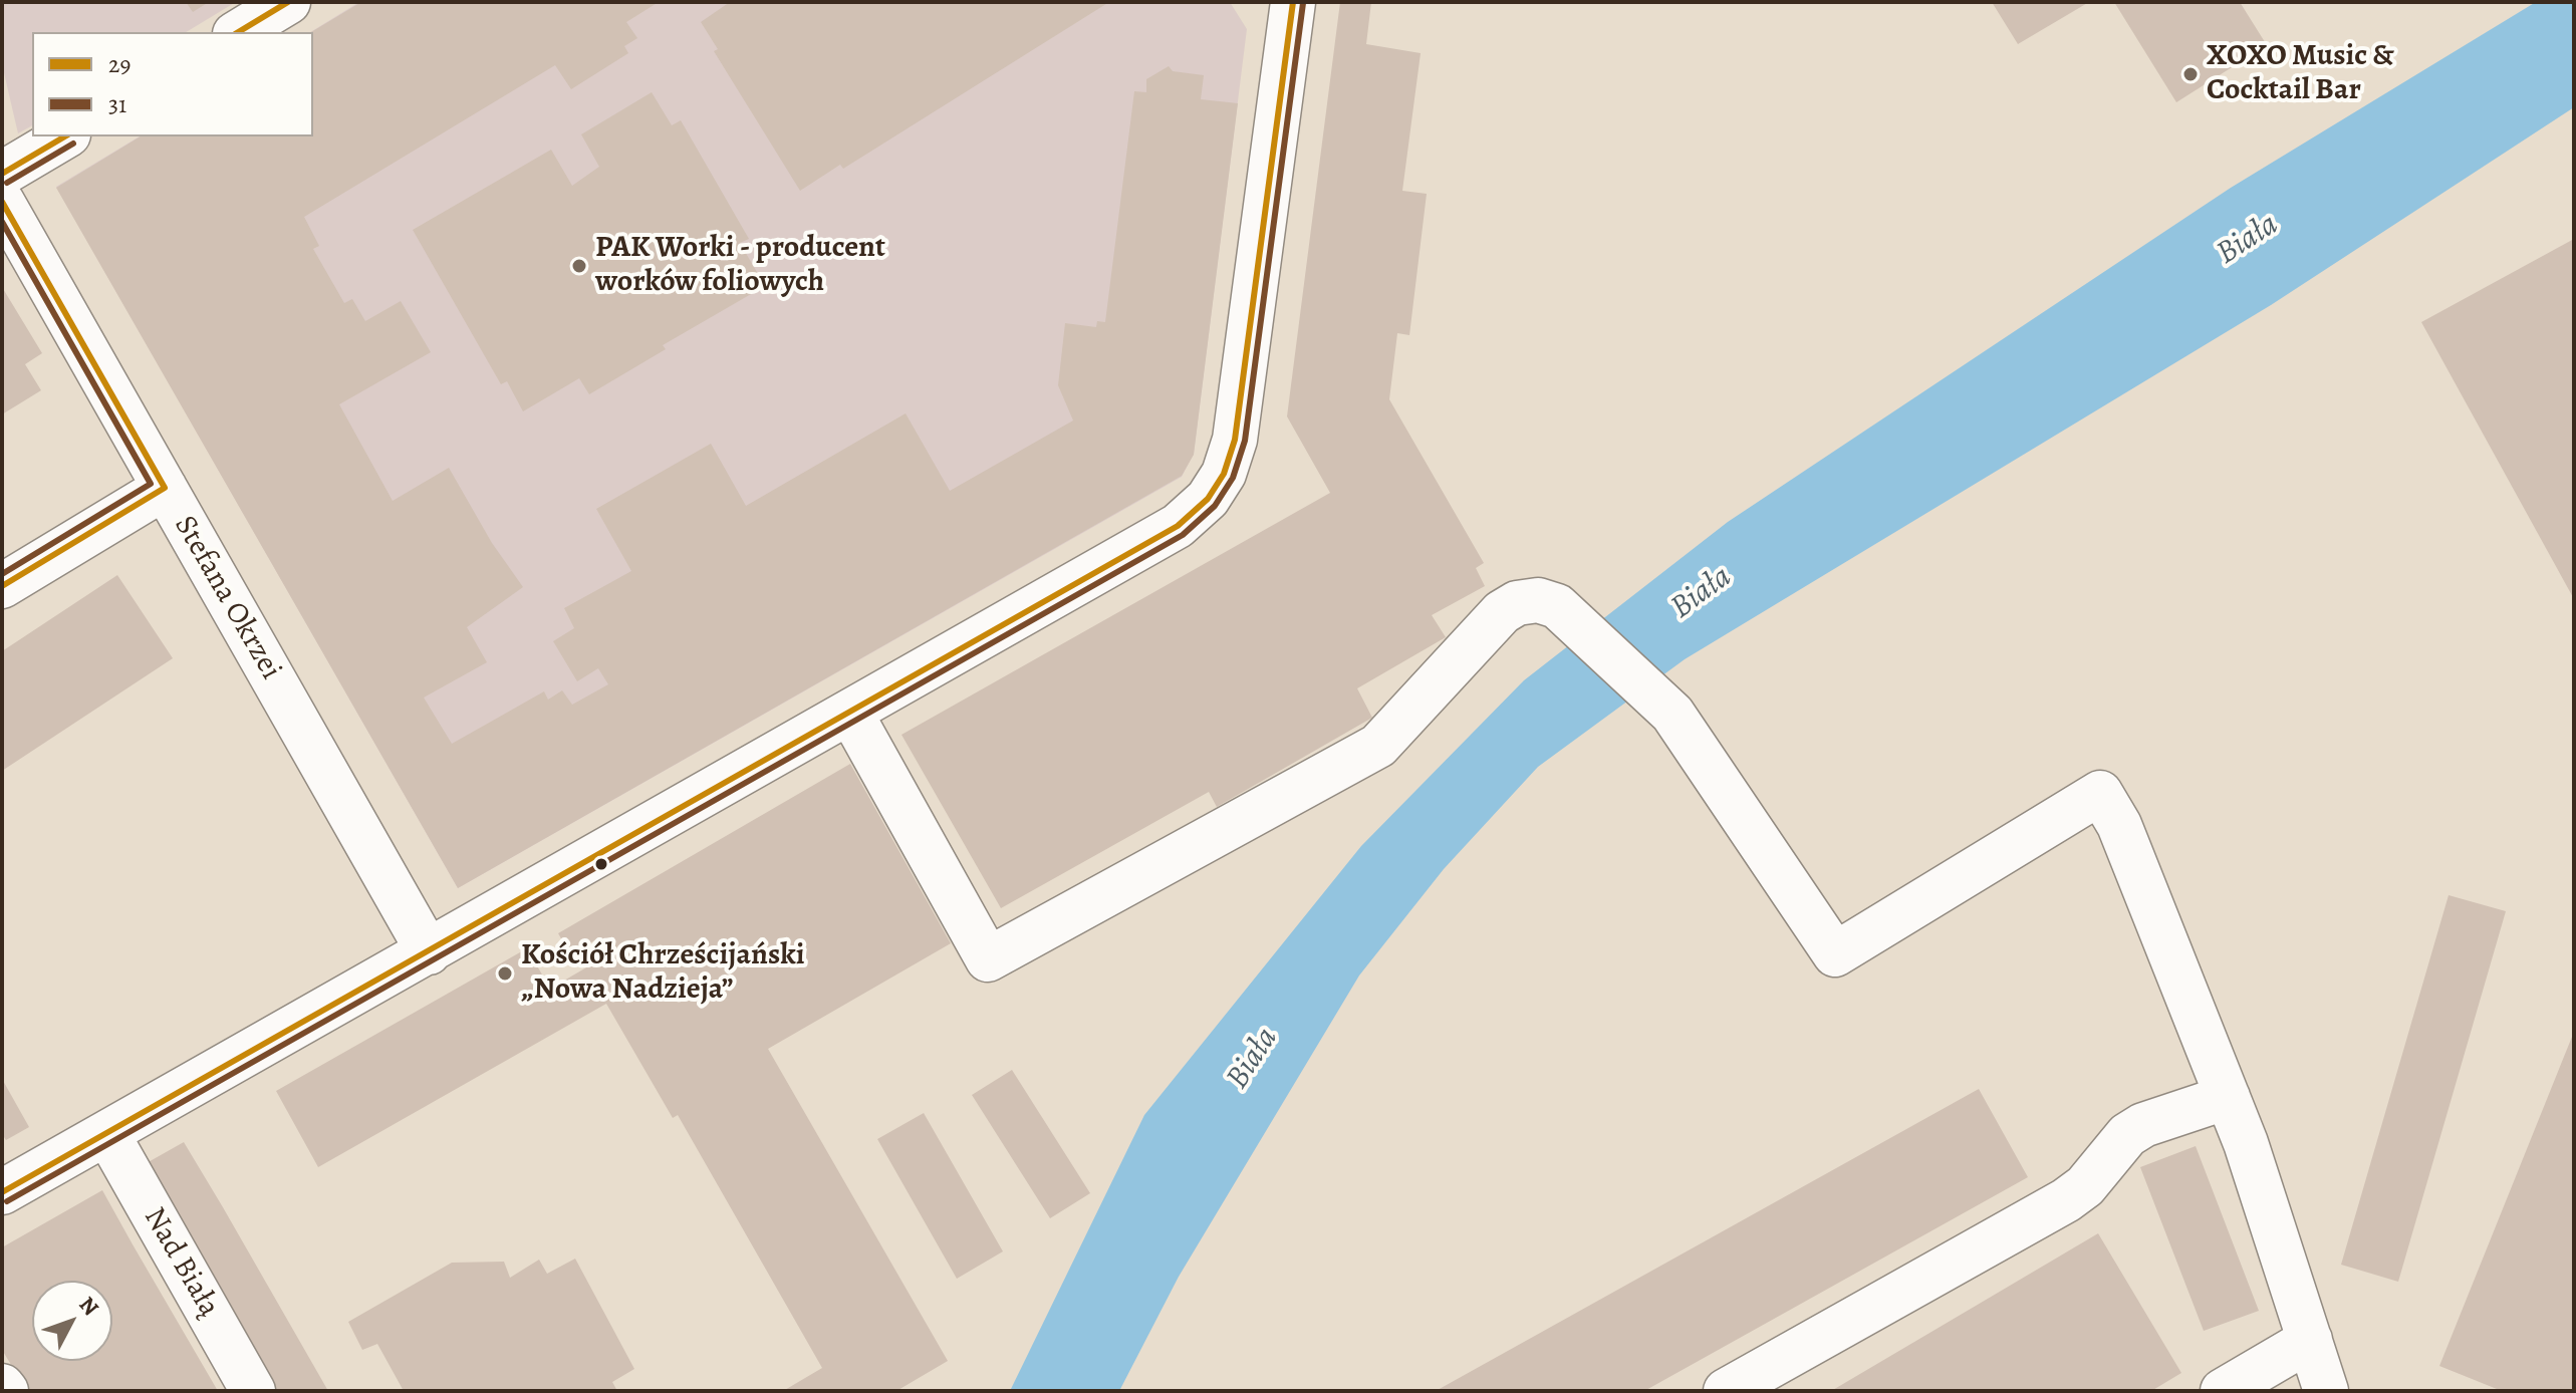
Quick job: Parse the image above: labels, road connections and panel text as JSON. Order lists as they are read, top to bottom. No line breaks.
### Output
{"streets":{"street":["Stefana Okrzei","Nad Białą"]},"water":["Biała"],"places":["XOXO Music & Cocktail Bar","PAK Worki - producent worków foliowych","Kościół Chrześcijański „Nowa Nadzieja”"],"lines":["transit line 29","transit line 31"],"legend":["29","31"],"north":"top right"}
